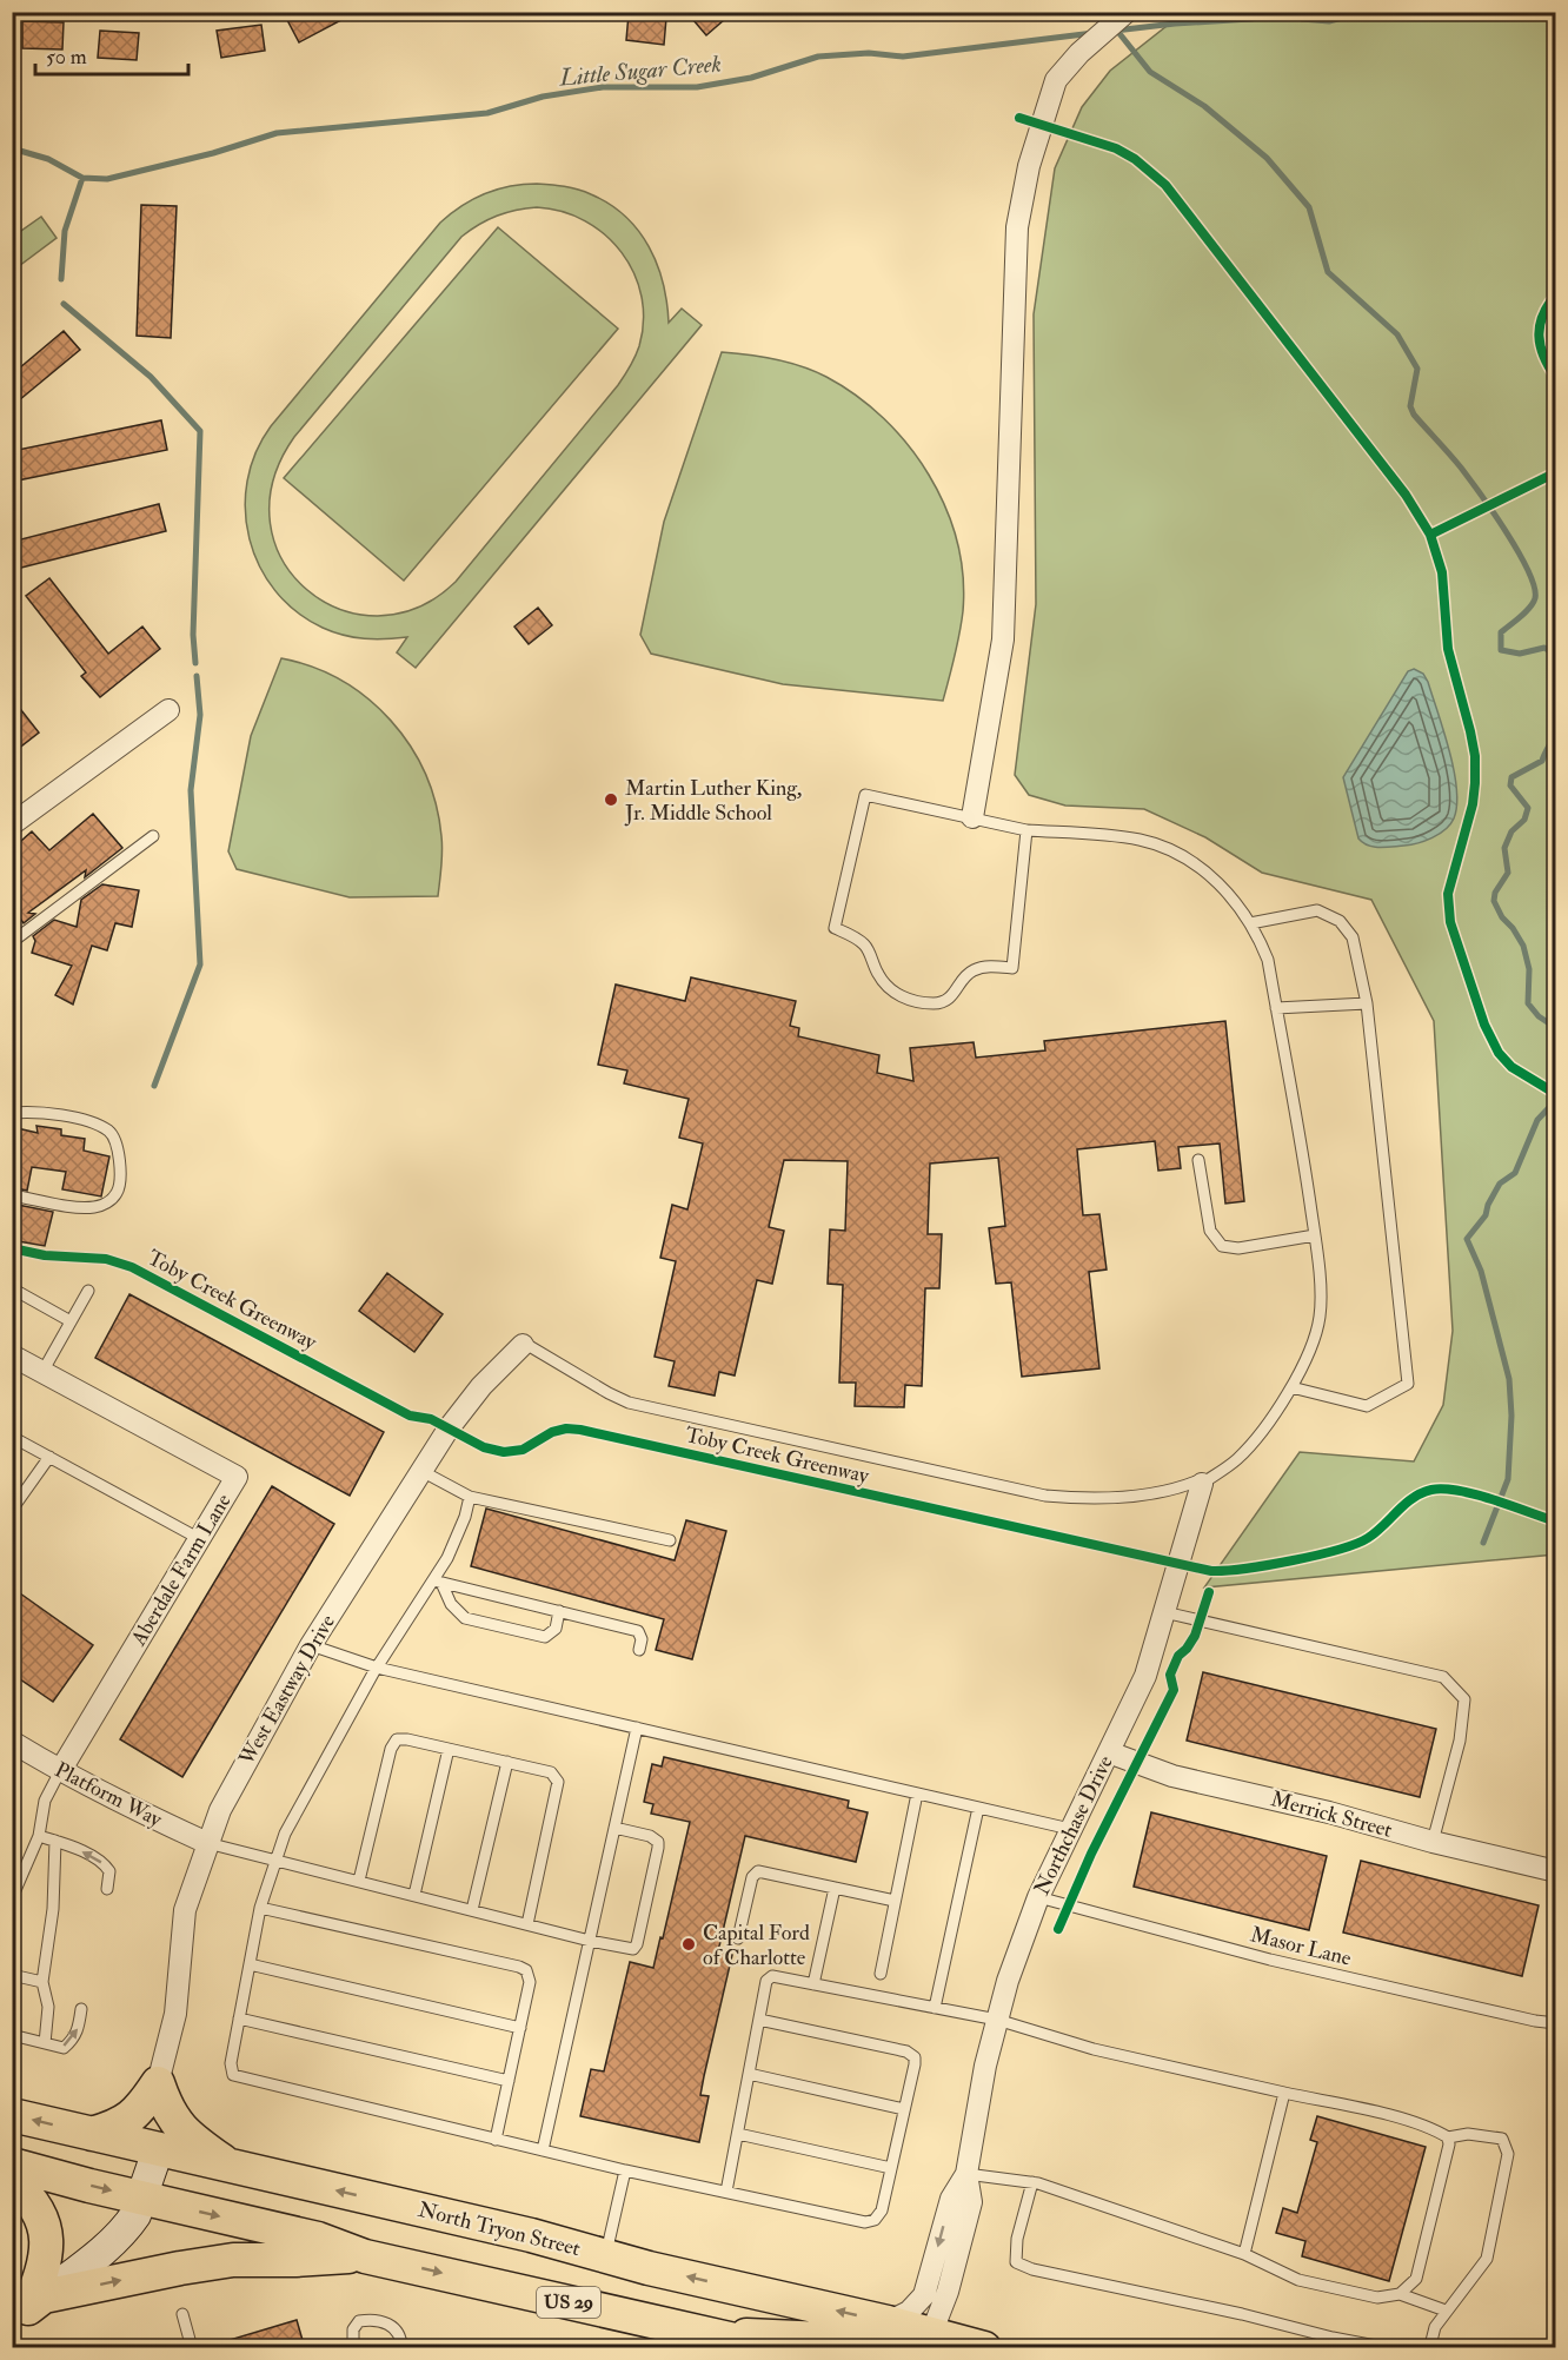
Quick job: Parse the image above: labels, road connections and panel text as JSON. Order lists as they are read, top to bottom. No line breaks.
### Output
{"streets":{"main road":["North Tryon Street","US 29"],"street":["Aberdale Farm Lane","West Eastway Drive","Platform Way","Merrick Street","Northchase Drive"],"lane":["Masor Lane"],"cycle path":["Toby Creek Greenway"]},"crossings":[["Aberdale Farm Lane","Platform Way"],["West Eastway Drive","Platform Way"],["Merrick Street","Northchase Drive"],["Northchase Drive","Masor Lane"],["Northchase Drive","North Tryon Street"]],"water":["Little Sugar Creek"],"places":["Martin Luther King, Jr. Middle School","Capital Ford of Charlotte"],"scale_bar":"50 m"}
